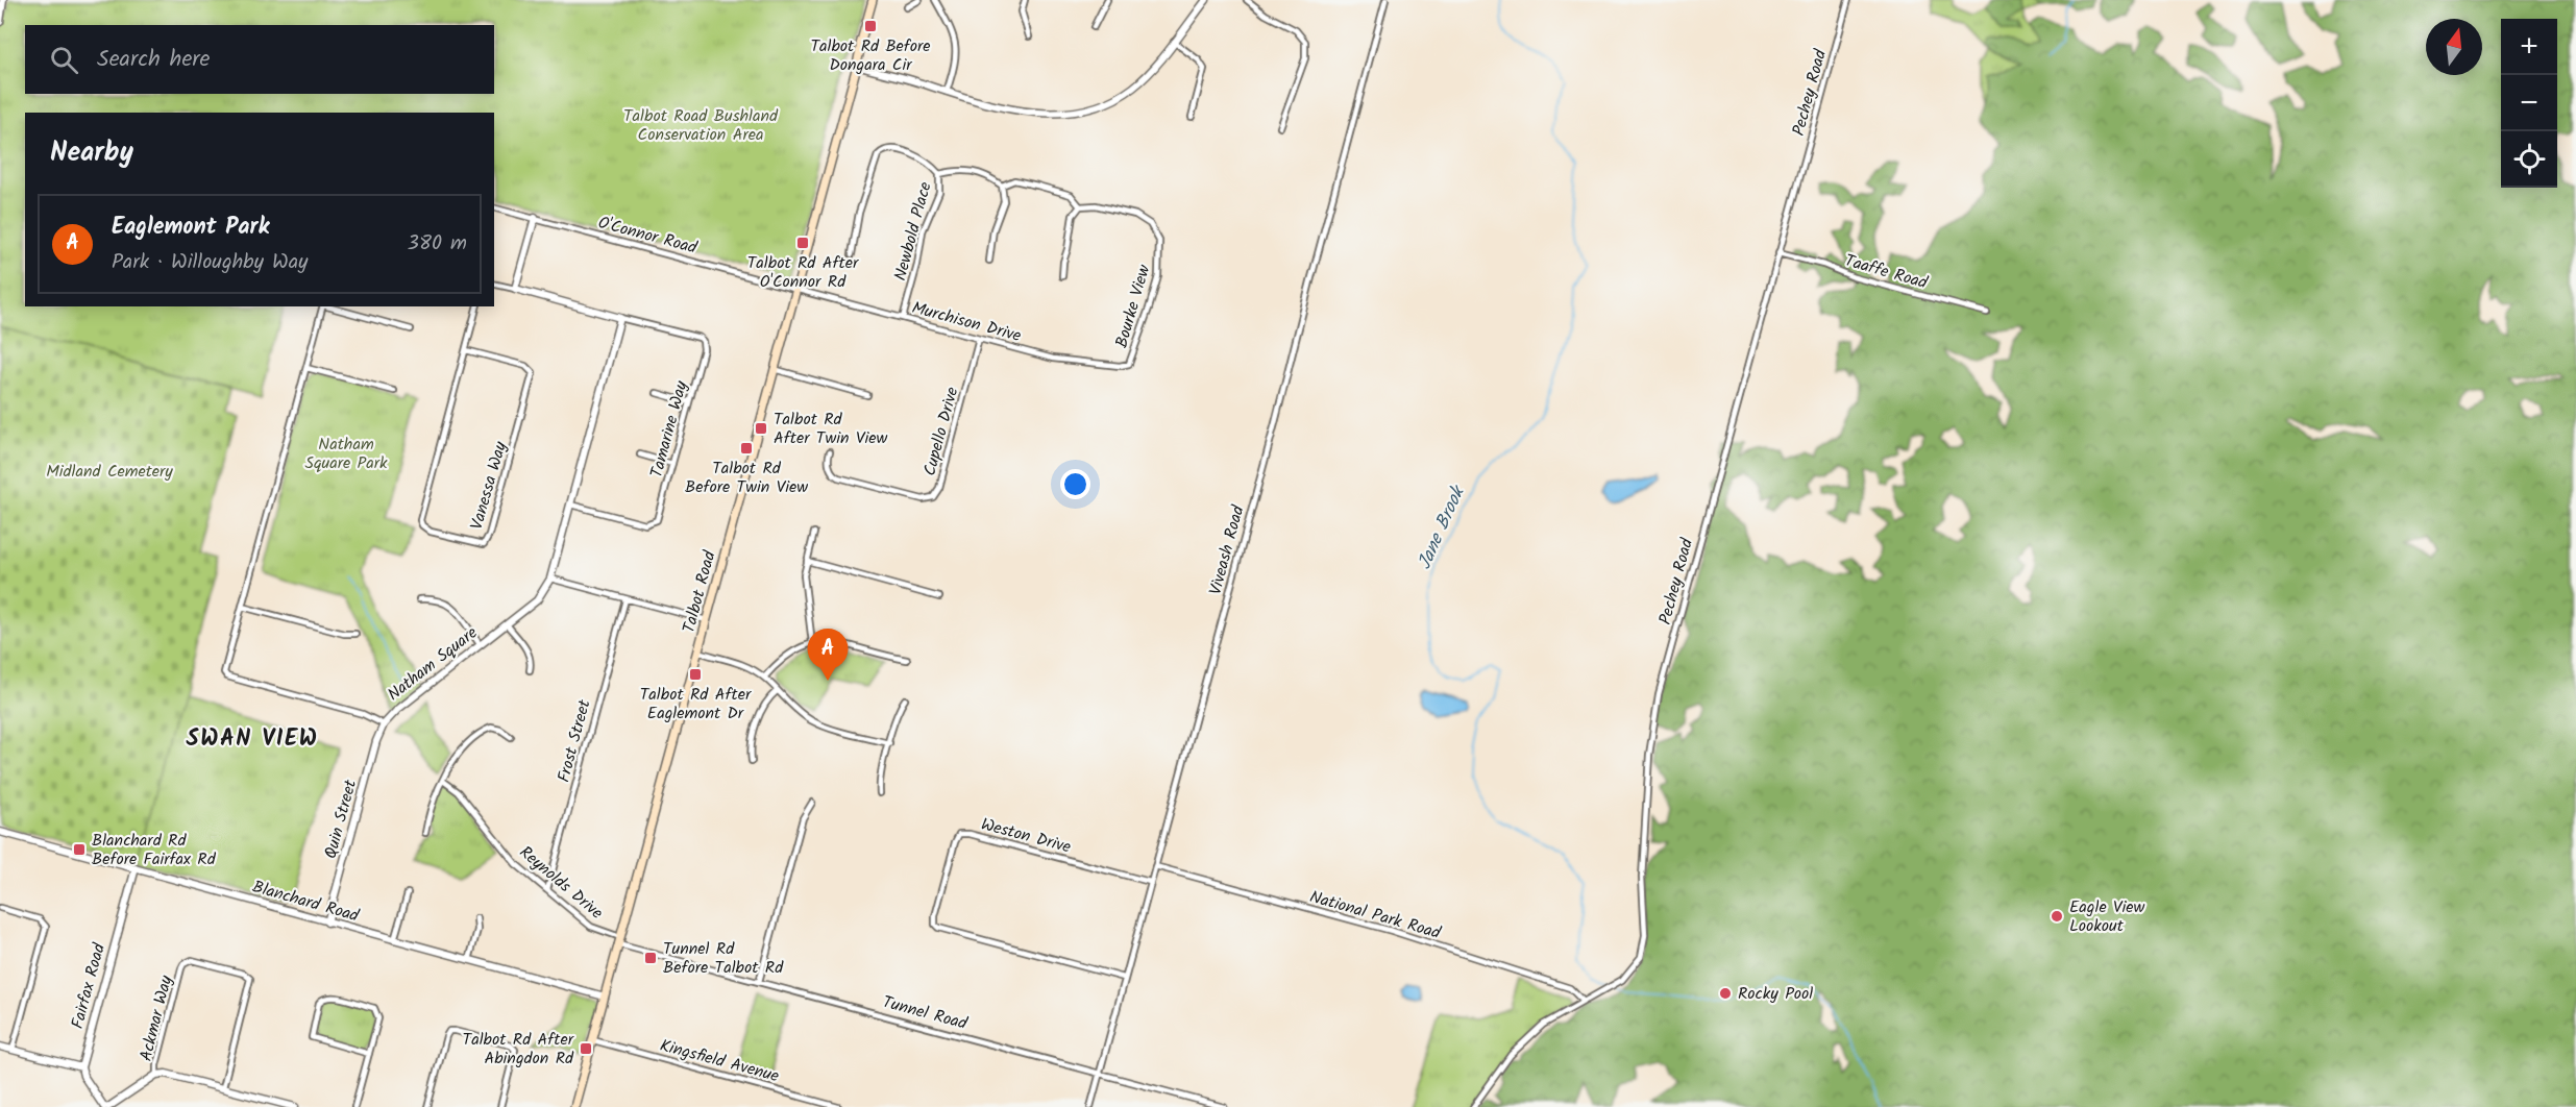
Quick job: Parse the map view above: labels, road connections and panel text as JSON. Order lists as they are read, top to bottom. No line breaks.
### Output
{"streets":{"main road":["Talbot Road"],"street":["Pechey Road","Newbold Place","O'Connor Road","Taaffe Road","Bourke View","Murchison Drive","Tamarine Way","Cupello Drive","Vanessa Way","Viveash Road","Natham Square","Frost Street","Quin Street","Weston Drive","Reynolds Drive","Blanchard Road","National Park Road","Fairfax Road","Tunnel Road","Ackmar Way","Kingsfield Avenue"]},"crossings":[["Pechey Road","Taaffe Road"],["Pechey Road","National Park Road"],["Newbold Place","Murchison Drive"],["O'Connor Road","Murchison Drive"],["O'Connor Road","Talbot Road"],["Bourke View","Murchison Drive"],["Murchison Drive","Cupello Drive"],["Murchison Drive","Talbot Road"],["Tamarine Way","Natham Square"],["Viveash Road","Weston Drive"],["Viveash Road","National Park Road"],["Viveash Road","Tunnel Road"],["Talbot Road","Reynolds Drive"],["Talbot Road","Blanchard Road"],["Talbot Road","Tunnel Road"],["Talbot Road","Kingsfield Avenue"],["Natham Square","Quin Street"],["Frost Street","Reynolds Drive"],["Quin Street","Blanchard Road"],["Reynolds Drive","Tunnel Road"],["Blanchard Road","Fairfax Road"]],"districts":["SWAN VIEW"],"water":["Jane Brook"],"parks":["Talbot Road Bushland Conservation Area","Natham Square Park","Midland Cemetery"],"places":{"transit":["Talbot Rd Before Dongara Cir","Talbot Rd After O'Connor Rd","Talbot Rd After Twin View","Talbot Rd Before Twin View","Talbot Rd After Eaglemont Dr","Blanchard Rd Before Fairfax Rd","Tunnel Rd Before Talbot Rd","Talbot Rd After Abingdon Rd"],"other":["Eagle View Lookout","Rocky Pool"]},"north":"top","page":{"map_buttons":["+","−"],"search":"Search here","heading":"Nearby","list":[{"mark":"A","name":"Eaglemont Park","note":"Park · Willoughby Way","value":"380 m"}],"pins":"A"}}
